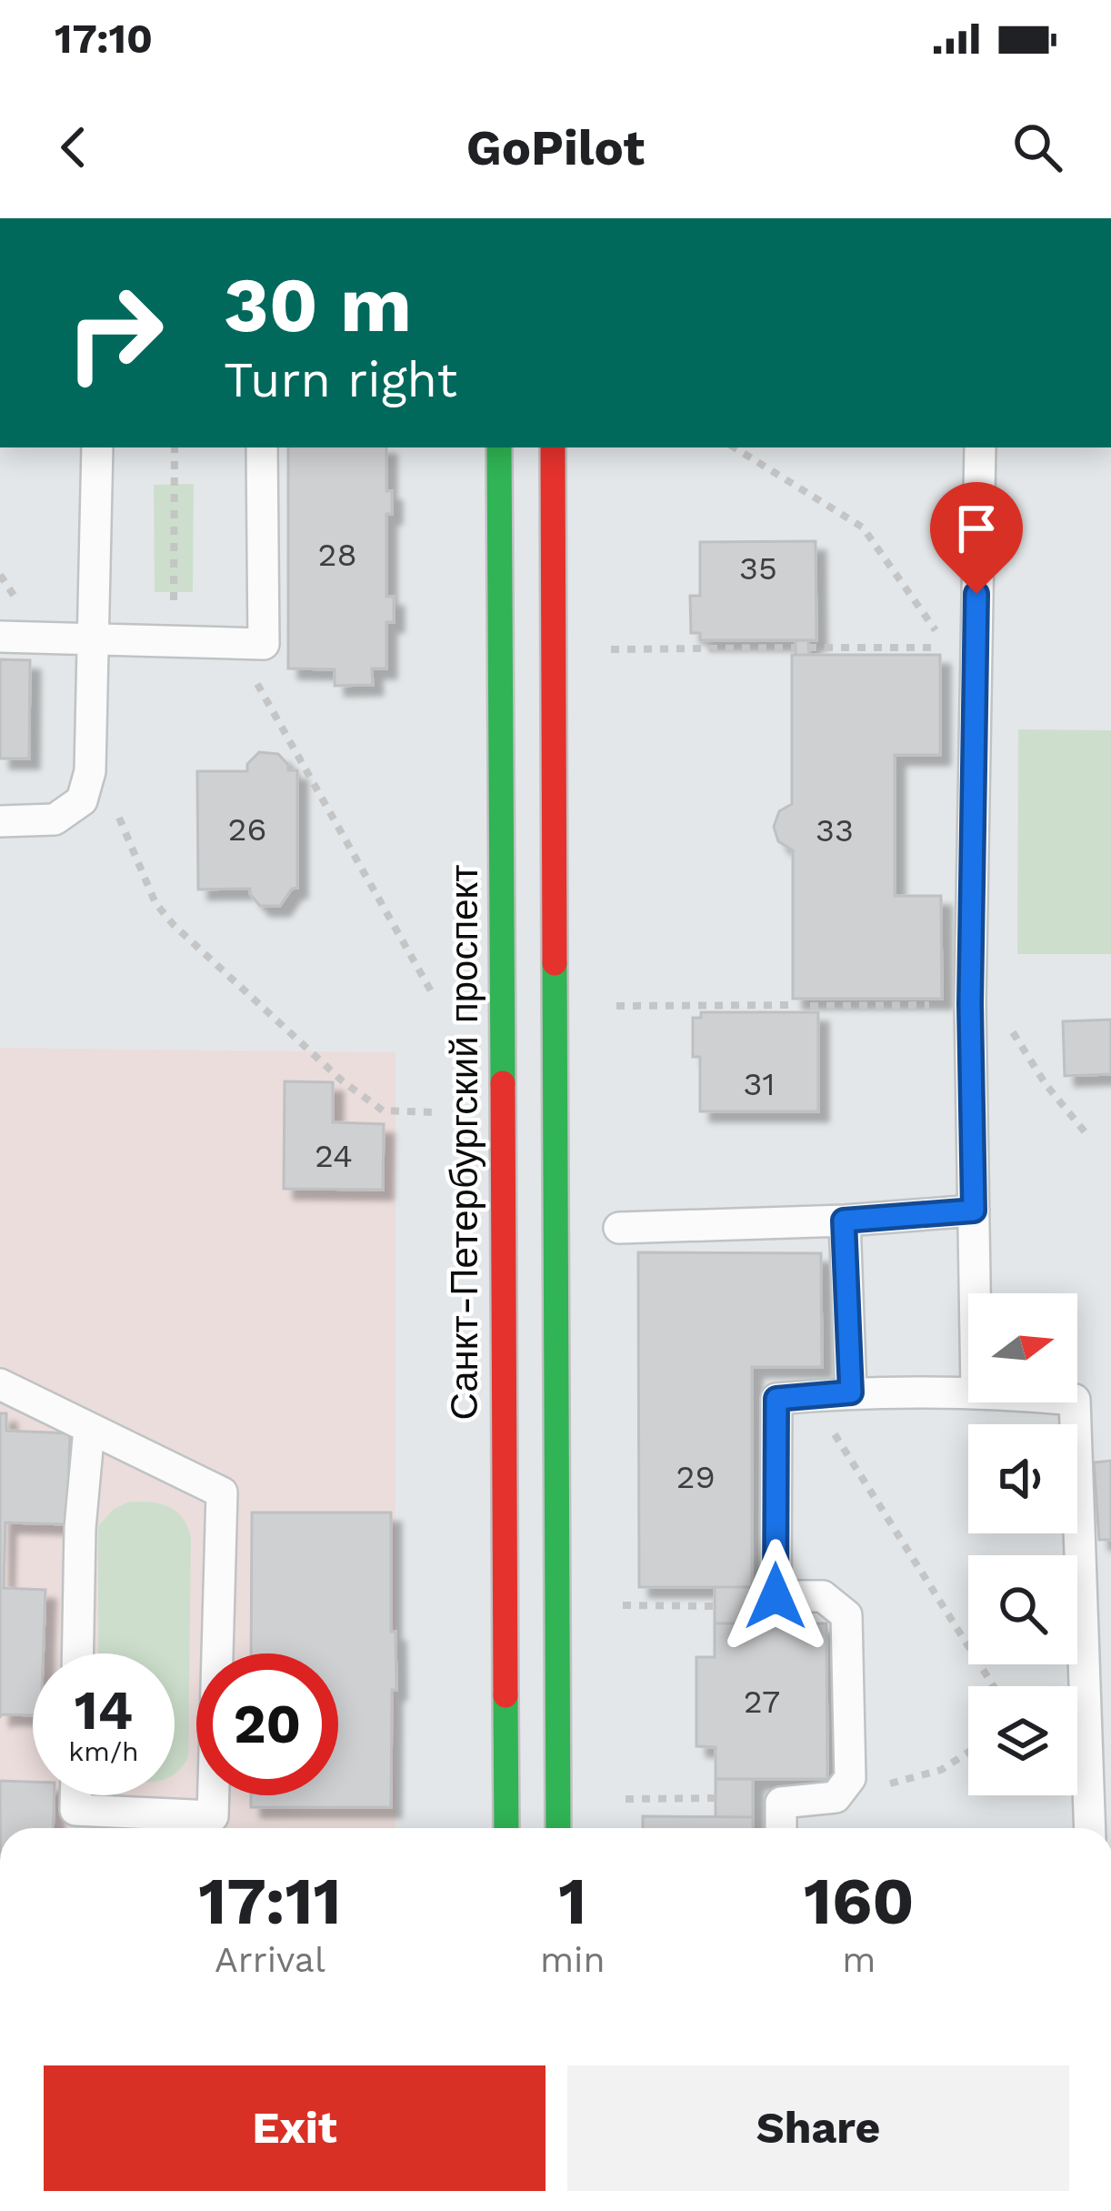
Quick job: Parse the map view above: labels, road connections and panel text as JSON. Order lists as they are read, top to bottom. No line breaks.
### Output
{"streets":{"main road":["Санкт-Петербургский проспект"]},"house_numbers":["28","35","26","33","31","24","29","27"],"north":"right","page":{"status":"17:10","header":"GoPilot","turn":["30 m","Turn right"],"speed":"14 km/h","limit":"20","eta":["17:11","Arrival","1","min","160","m"],"buttons":["Exit","Share"]}}
